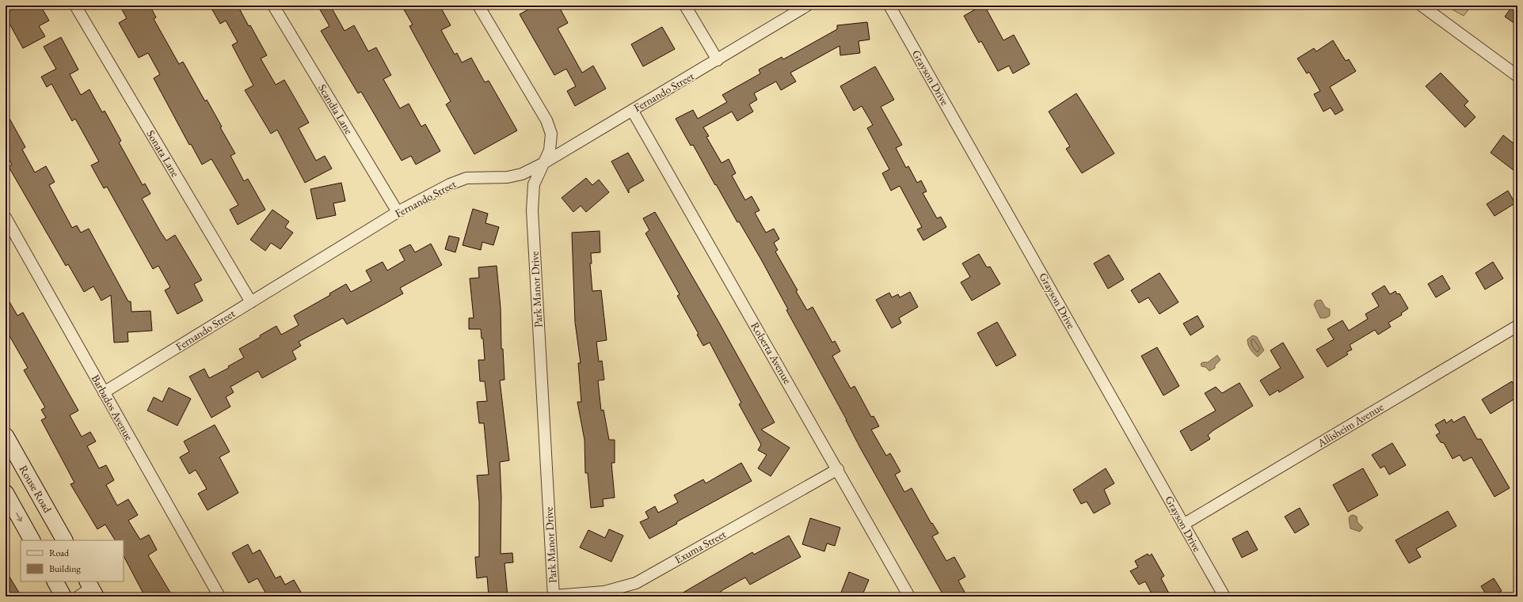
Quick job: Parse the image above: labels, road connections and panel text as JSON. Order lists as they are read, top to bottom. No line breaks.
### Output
{"streets":{"street":["Grayson Drive","Fernando Street","Scandia Lane","Sonata Lane","Park Manor Drive","Roberta Avenue","Barbados Avenue","Allisheim Avenue","Rouse Road","Exuma Street"]},"crossings":[["Grayson Drive","Allisheim Avenue"],["Fernando Street","Scandia Lane"],["Fernando Street","Sonata Lane"],["Fernando Street","Park Manor Drive"],["Fernando Street","Roberta Avenue"],["Fernando Street","Barbados Avenue"],["Park Manor Drive","Exuma Street"],["Roberta Avenue","Exuma Street"]],"legend":["Road","Building"]}
